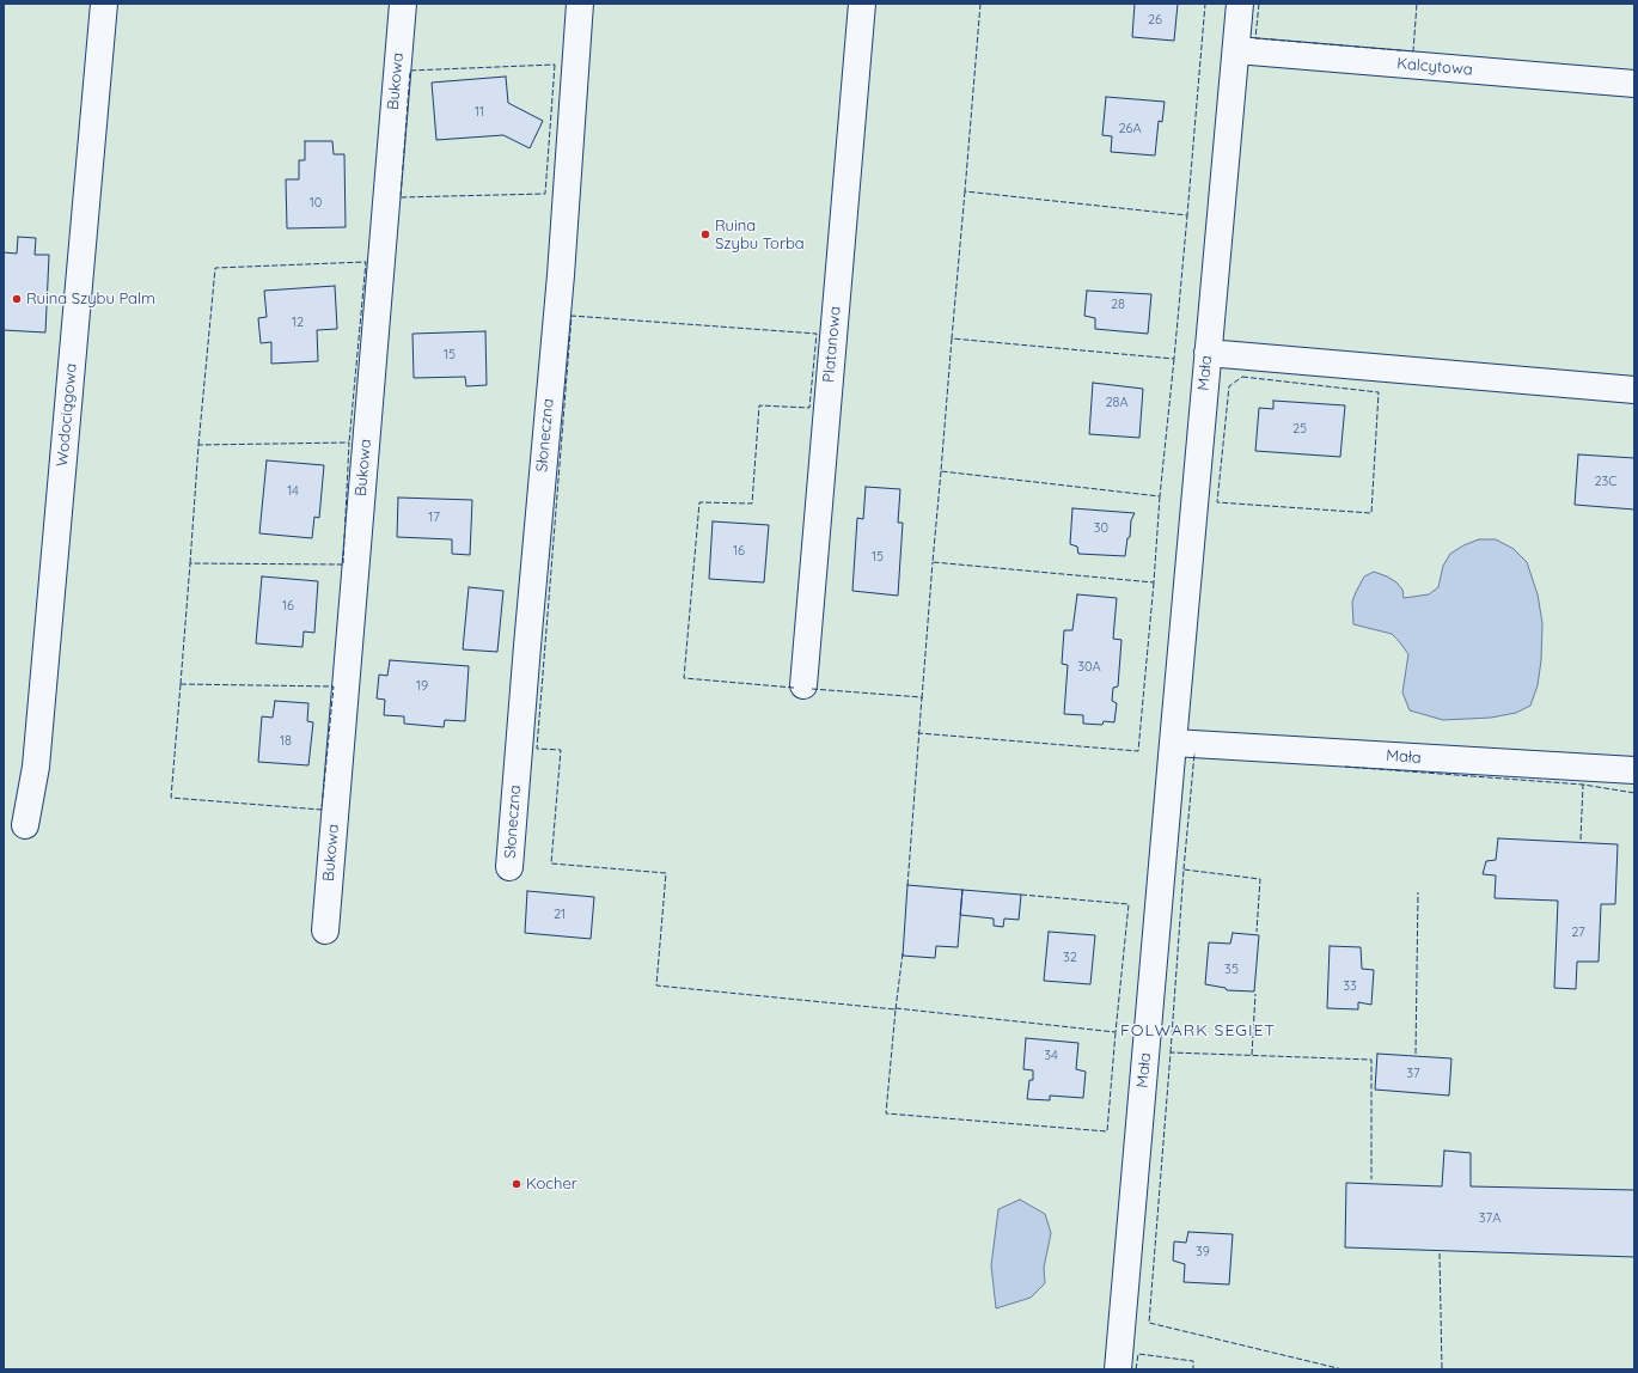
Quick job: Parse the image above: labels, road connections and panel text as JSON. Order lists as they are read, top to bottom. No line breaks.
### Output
{"streets":{"street":["Kalcytowa","Bukowa","Platanowa","Mała","Wodociągowa","Słoneczna"]},"crossings":[["Kalcytowa","Mała"]],"districts":["FOLWARK SEGIET"],"places":["Ruina Szybu Torba","Ruina Szybu Palm","Kocher"],"house_numbers":["26","11","26A","10","28","12","15","28A","25","23C","14","17","30","16","15","16","30A","19","18","21","27","32","35","33","34","37","37A","39"]}
